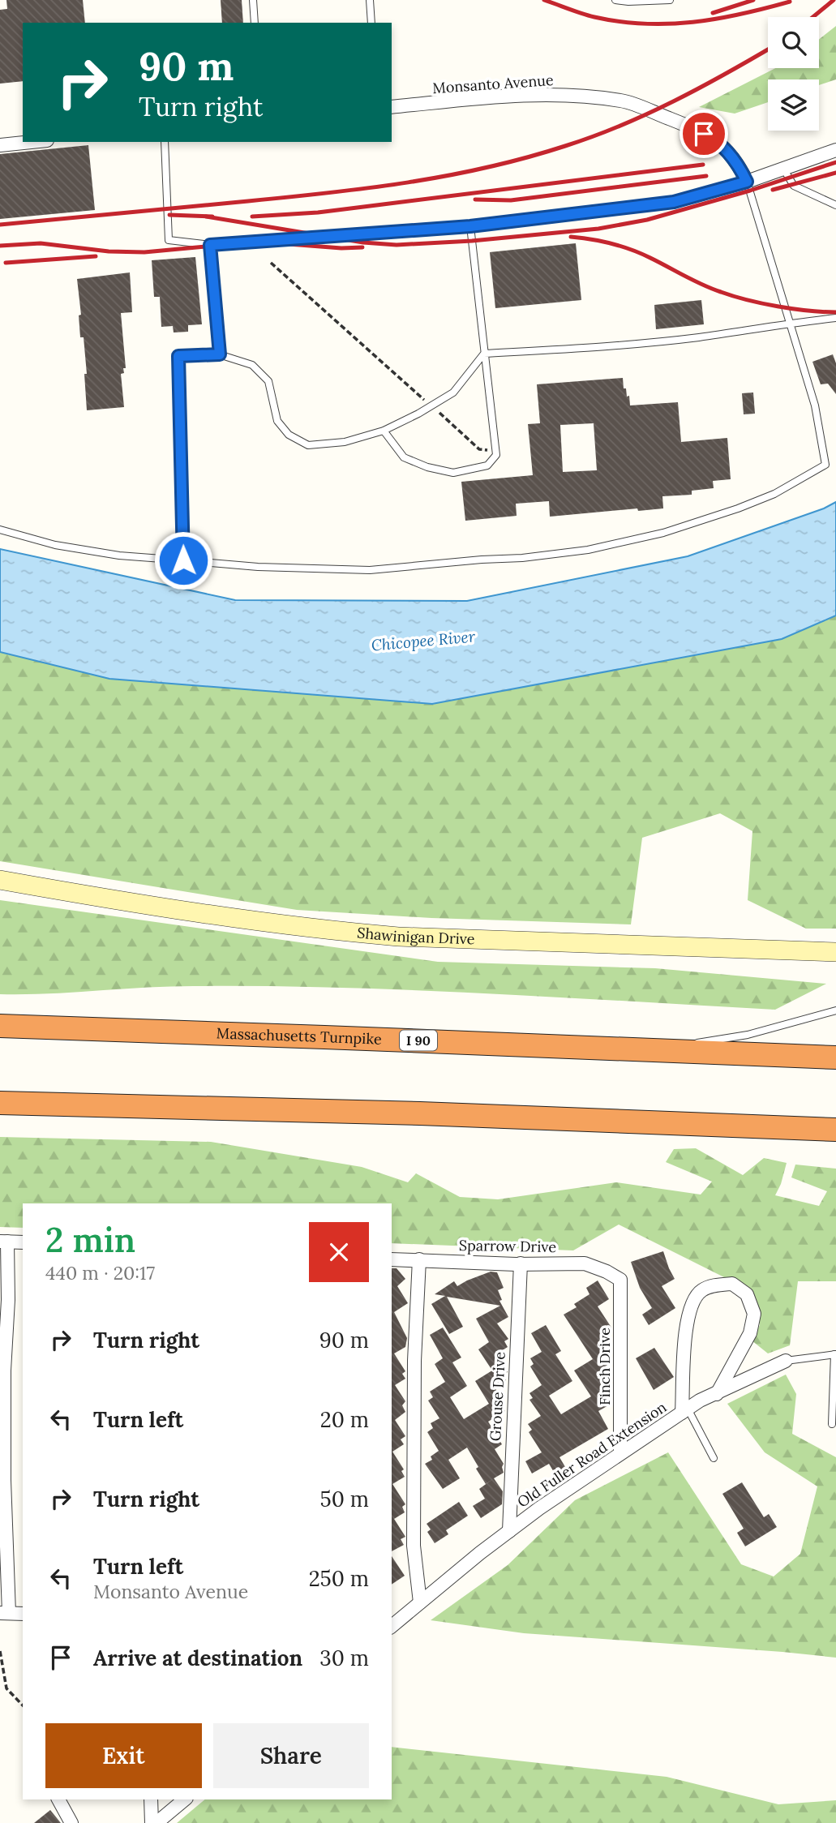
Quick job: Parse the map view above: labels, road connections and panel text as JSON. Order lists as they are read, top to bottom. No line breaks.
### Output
{"streets":{"highway":["Massachusetts Turnpike","I 90"],"main road":["Shawinigan Drive"],"street":["Monsanto Avenue","Sparrow Drive","Finch Drive","Grouse Drive","Old Fuller Road Extension"]},"crossings":[["Sparrow Drive","Finch Drive"],["Sparrow Drive","Grouse Drive"],["Finch Drive","Old Fuller Road Extension"],["Grouse Drive","Old Fuller Road Extension"]],"water":["Chicopee River"],"page":{"turn":["90 m","Turn right"],"heading":["2 min","440 m · 20:17"],"list":[{"name":"Turn right","value":"90 m"},{"name":"Turn left","value":"20 m"},{"name":"Turn right","value":"50 m"},{"name":"Turn left","note":"Monsanto Avenue","value":"250 m"},{"name":"Arrive at destination","value":"30 m"}],"buttons":["Exit","Share"]}}
